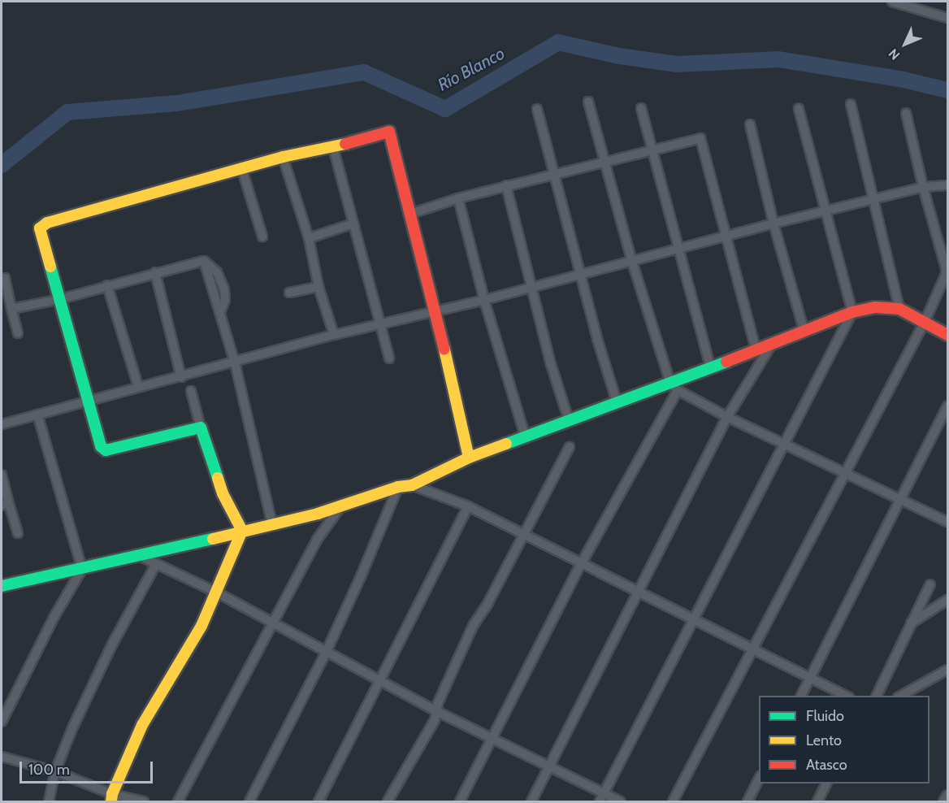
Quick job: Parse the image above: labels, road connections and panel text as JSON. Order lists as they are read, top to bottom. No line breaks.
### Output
{"water":["Río Blanco"],"legend":["Fluido","Lento","Atasco"],"scale_bar":"100 m","north":"bottom left"}
